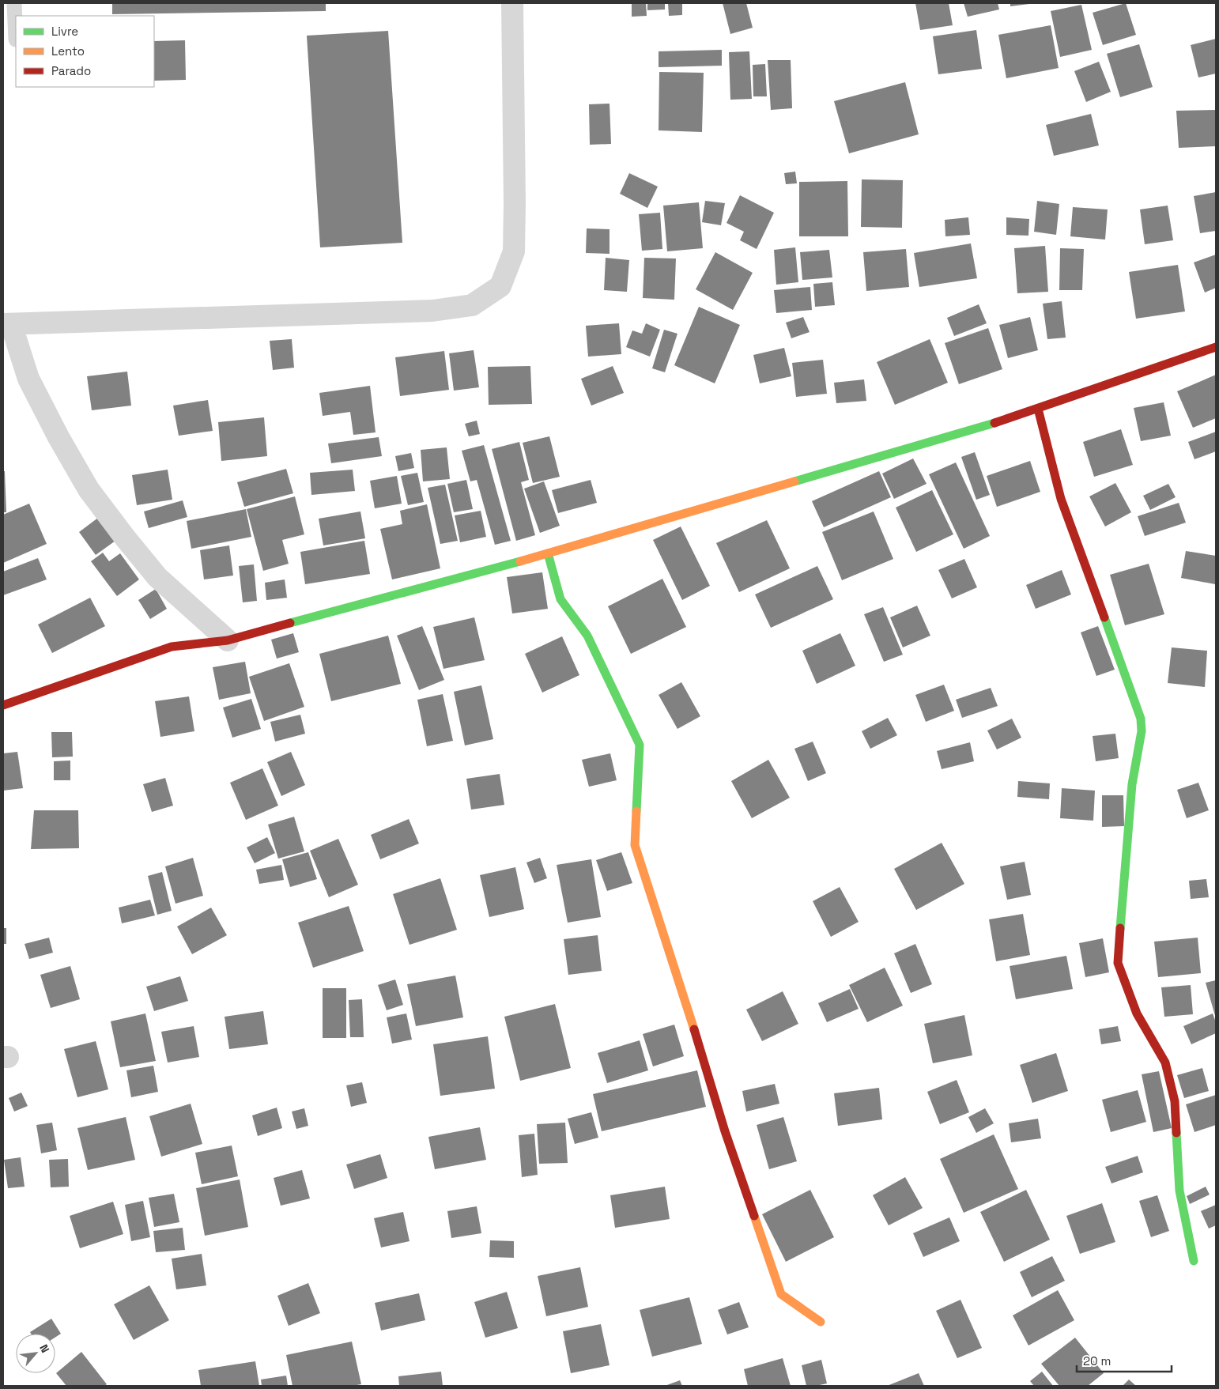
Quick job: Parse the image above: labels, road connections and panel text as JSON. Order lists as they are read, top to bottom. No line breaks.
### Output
{"legend":["Livre","Lento","Parado"],"scale_bar":"20 m","north":"top right"}
